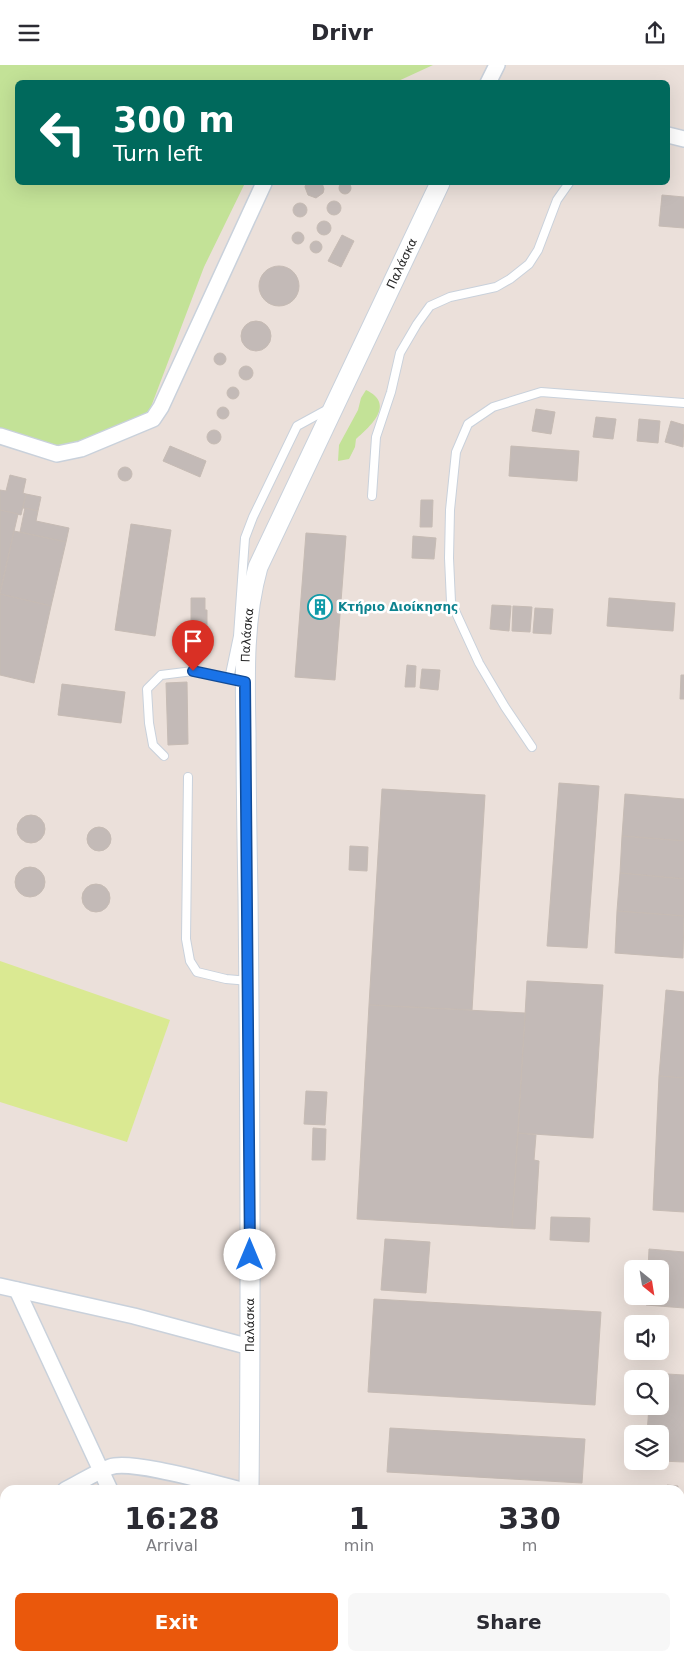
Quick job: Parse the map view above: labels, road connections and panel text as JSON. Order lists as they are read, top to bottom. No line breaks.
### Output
{"streets":{"street":["Παλάσκα"]},"places":{"building":["Κτήριο Διοίκησης"]},"north":"bottom right","page":{"header":"Drivr","turn":["300 m","Turn left"],"eta":["16:28","Arrival","1","min","330","m"],"buttons":["Exit","Share"]}}
